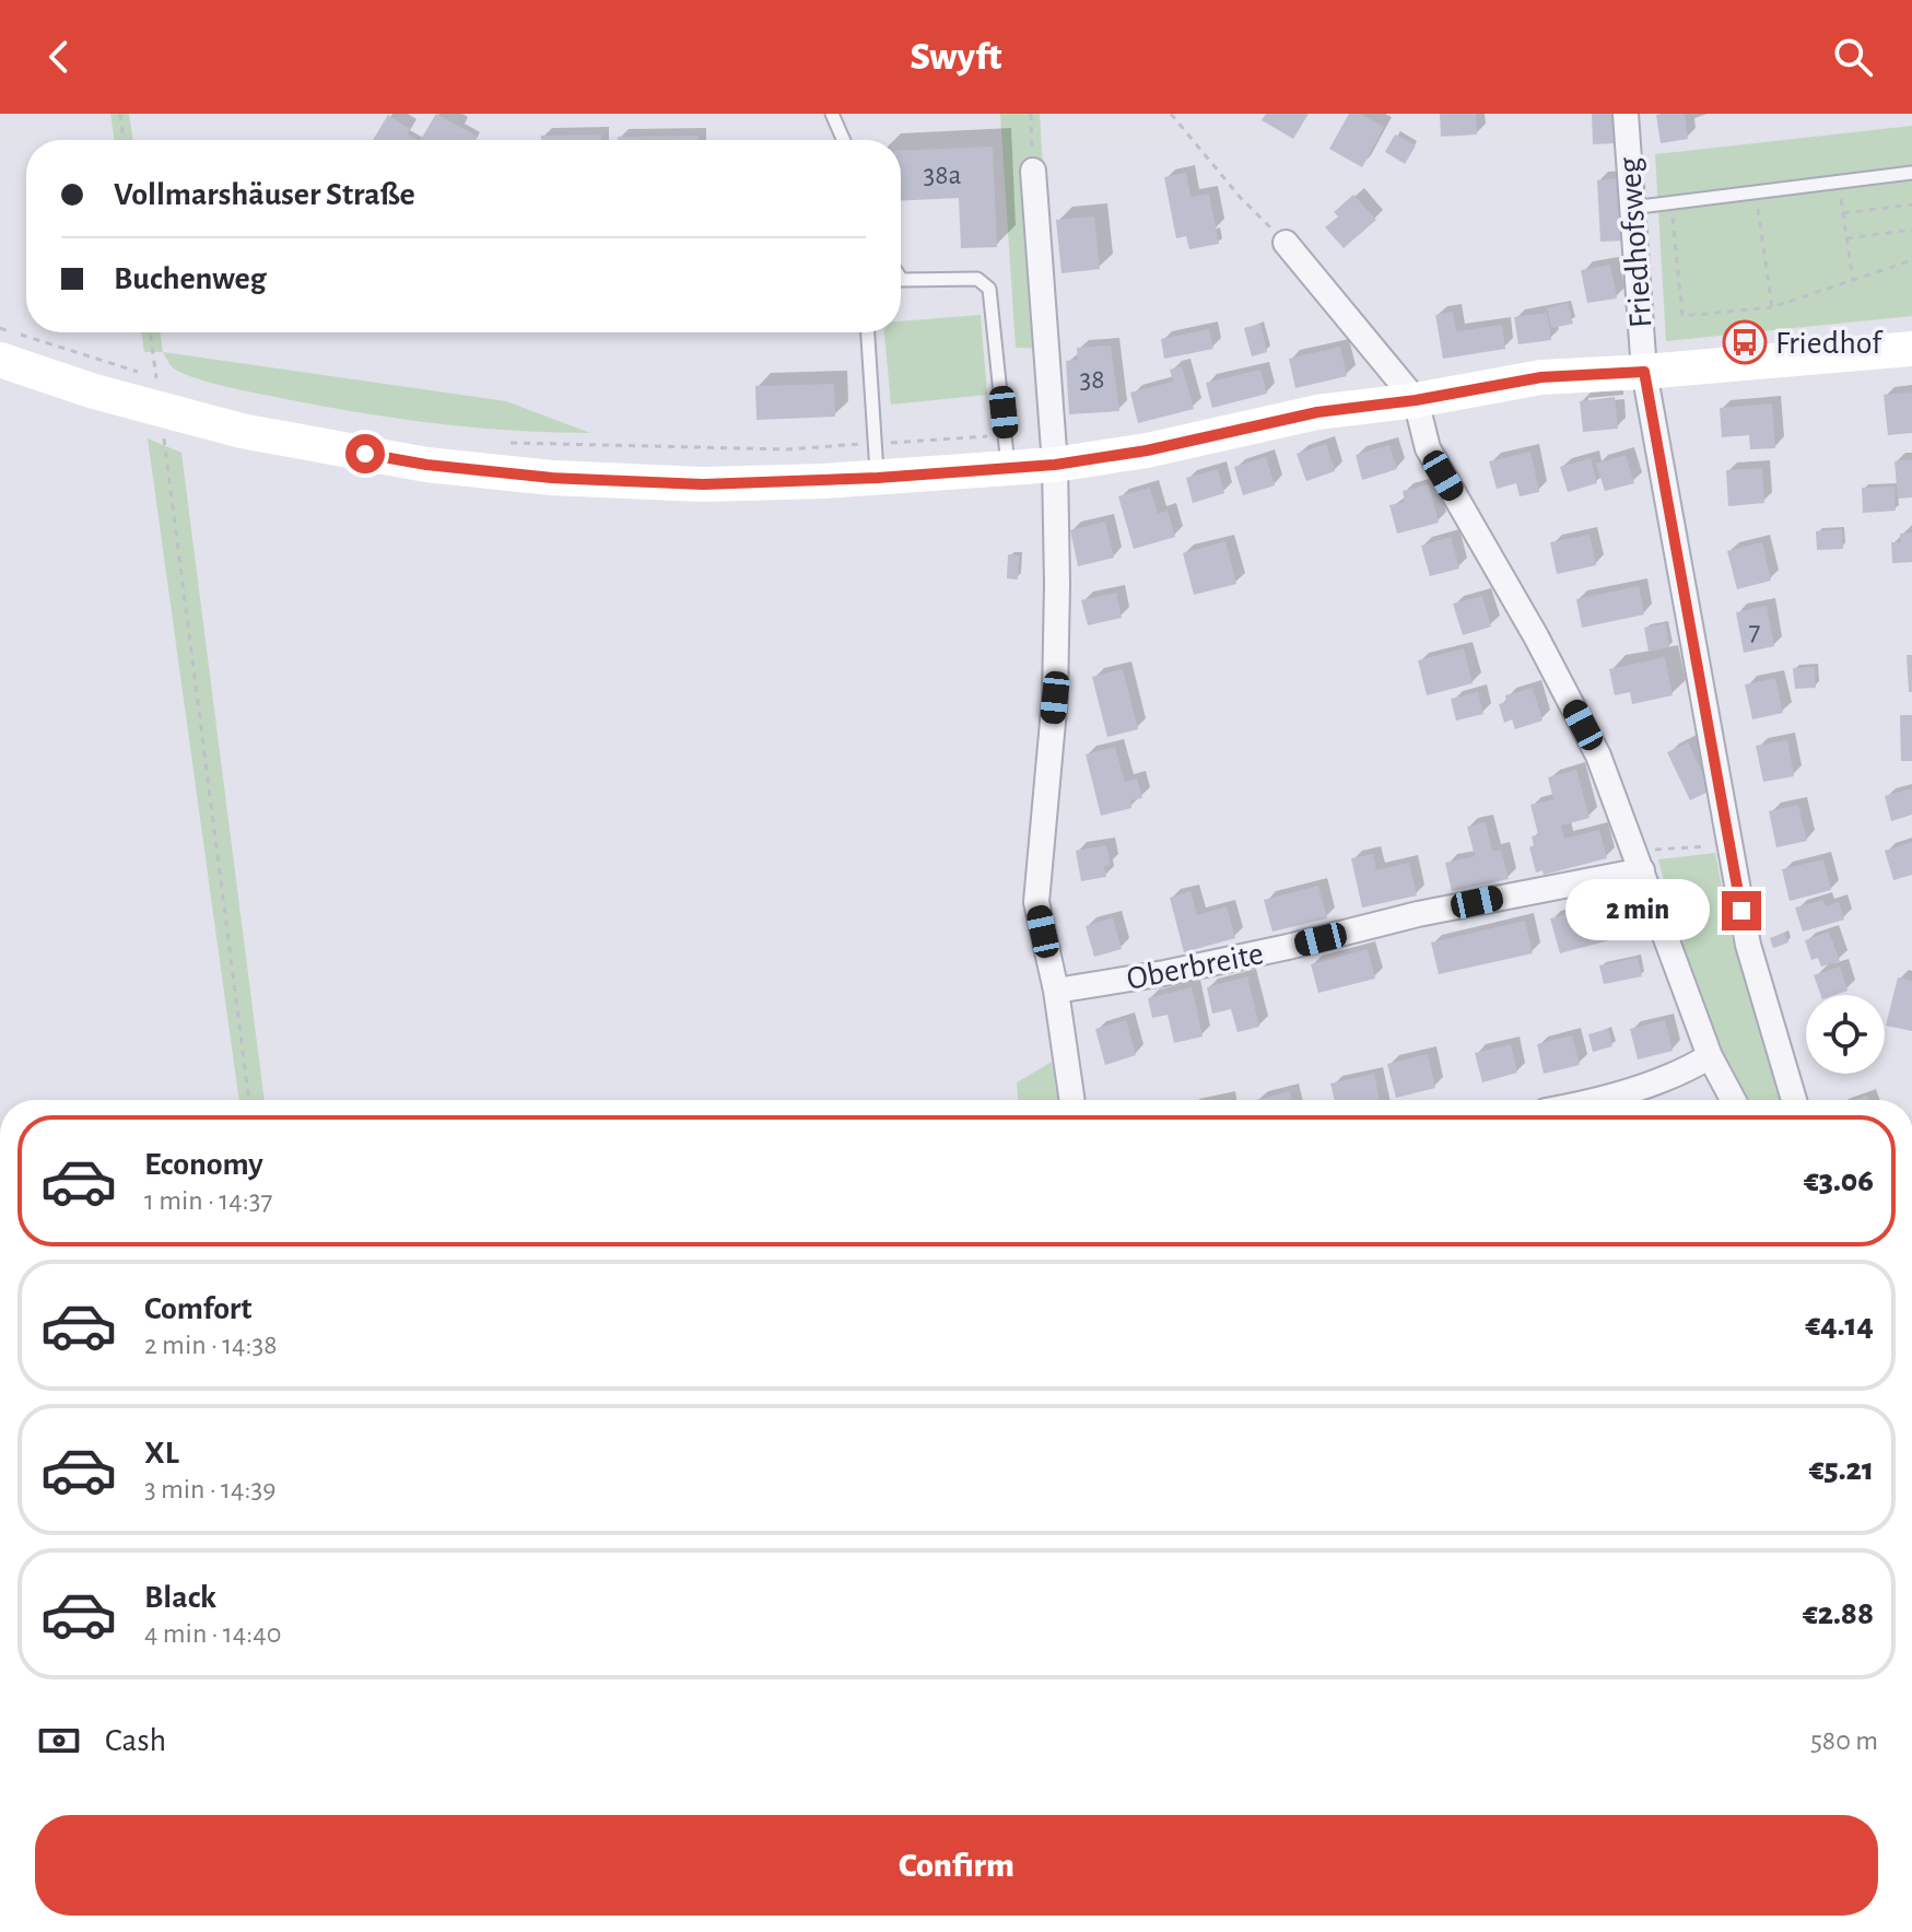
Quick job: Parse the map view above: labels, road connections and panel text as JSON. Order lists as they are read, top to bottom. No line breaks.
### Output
{"streets":{"street":["Friedhofsweg","Oberbreite"]},"places":{"bus stop":["Friedhof"]},"house_numbers":["38a","38","7"],"page":{"header":"Swyft","banner":["Vollmarshäuser Straße","Buchenweg"],"bubble":"2 min","list":[{"name":"Economy","note":"1 min · 14:37","value":"€3.06"},{"name":"Comfort","note":"2 min · 14:38","value":"€4.14"},{"name":"XL","note":"3 min · 14:39","value":"€5.21"},{"name":"Black","note":"4 min · 14:40","value":"€2.88"}],"pay":["Cash","580 m"],"buttons":"Confirm"}}
